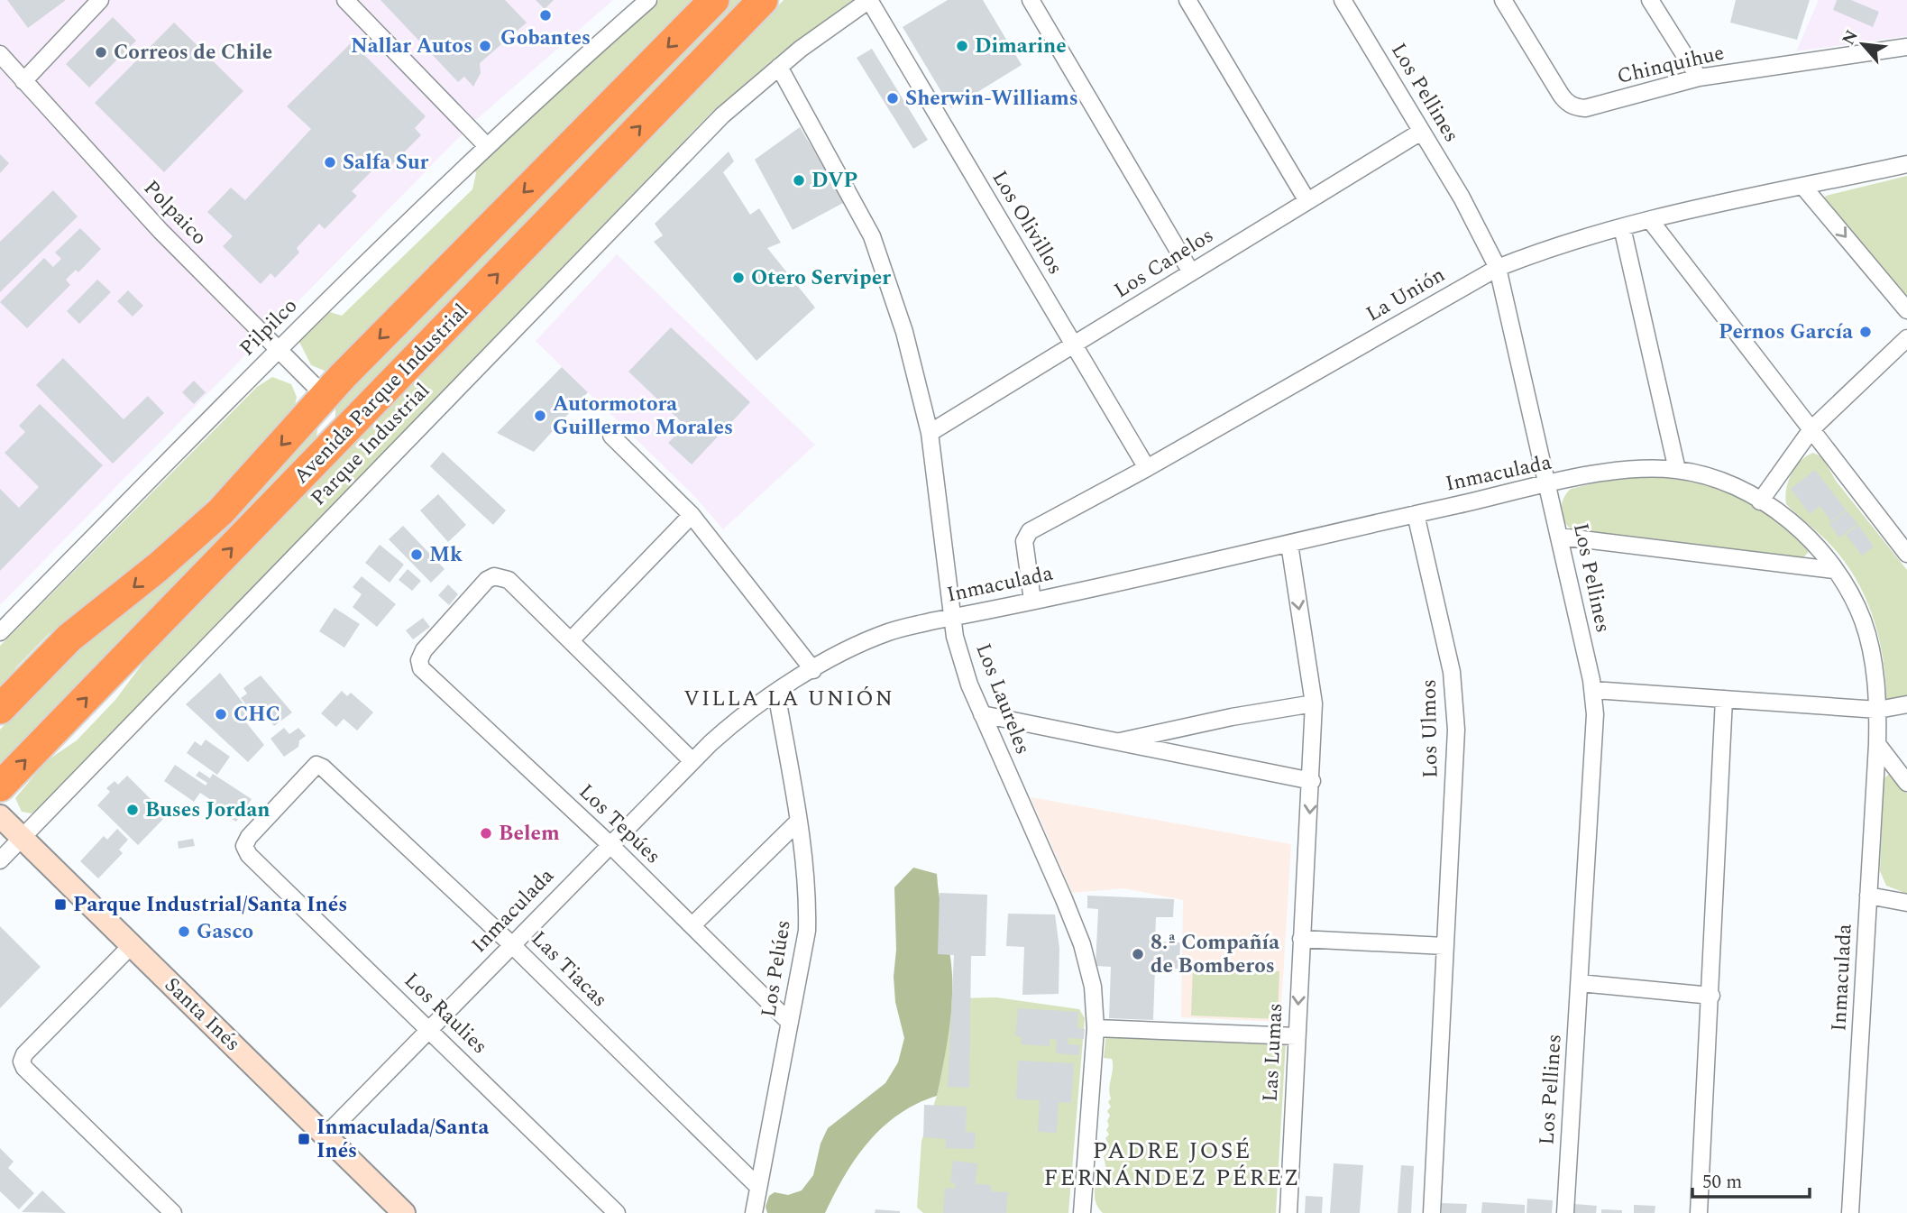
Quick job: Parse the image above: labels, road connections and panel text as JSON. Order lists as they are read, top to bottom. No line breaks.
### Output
{"streets":{"highway":["Avenida Parque Industrial"],"main road":["Santa Inés"],"street":["Chinquihue","Los Pellines","Polpaico","Los Olivillos","Los Canelos","La Unión","Pilpilco","Parque Industrial","Inmaculada","Los Laureles","Los Ulmos","Los Tepúes","Los Pelúes","Las Tiacas","Los Raulies","Las Lumas"]},"crossings":[["Los Pellines","Los Canelos"],["Los Pellines","La Unión"],["Los Pellines","Inmaculada"],["Polpaico","Pilpilco"],["Polpaico","Avenida Parque Industrial"],["Los Olivillos","Los Canelos"],["Los Olivillos","La Unión"],["Los Olivillos","Parque Industrial"],["Los Canelos","Los Laureles"],["La Unión","Inmaculada"],["Parque Industrial","Los Laureles"],["Parque Industrial","Santa Inés"],["Inmaculada","Los Laureles"],["Inmaculada","Los Ulmos"],["Inmaculada","Los Tepúes"],["Inmaculada","Los Pelúes"],["Inmaculada","Las Tiacas"],["Inmaculada","Los Raulies"],["Inmaculada","Santa Inés"],["Inmaculada","Las Lumas"],["Los Tepúes","Los Pelúes"],["Los Pelúes","Las Tiacas"],["Las Tiacas","Los Raulies"]],"one_way":["Las Lumas"],"districts":["VILLA LA UNIÓN","PADRE JOSÉ FERNÁNDEZ PÉREZ"],"places":{"other":["Gobantes","Nallar Autos","Dimarine","Correos de Chile","Sherwin-Williams","Salfa Sur","DVP","Otero Serviper","Pernos García","Autormotora Guillermo Morales","Mk","CHC","Buses Jordan","Belem","Gasco","8.ª Compañía de Bomberos"],"transit":["Parque Industrial/Santa Inés","Inmaculada/Santa Inés"]},"scale_bar":"50 m","north":"top left"}
